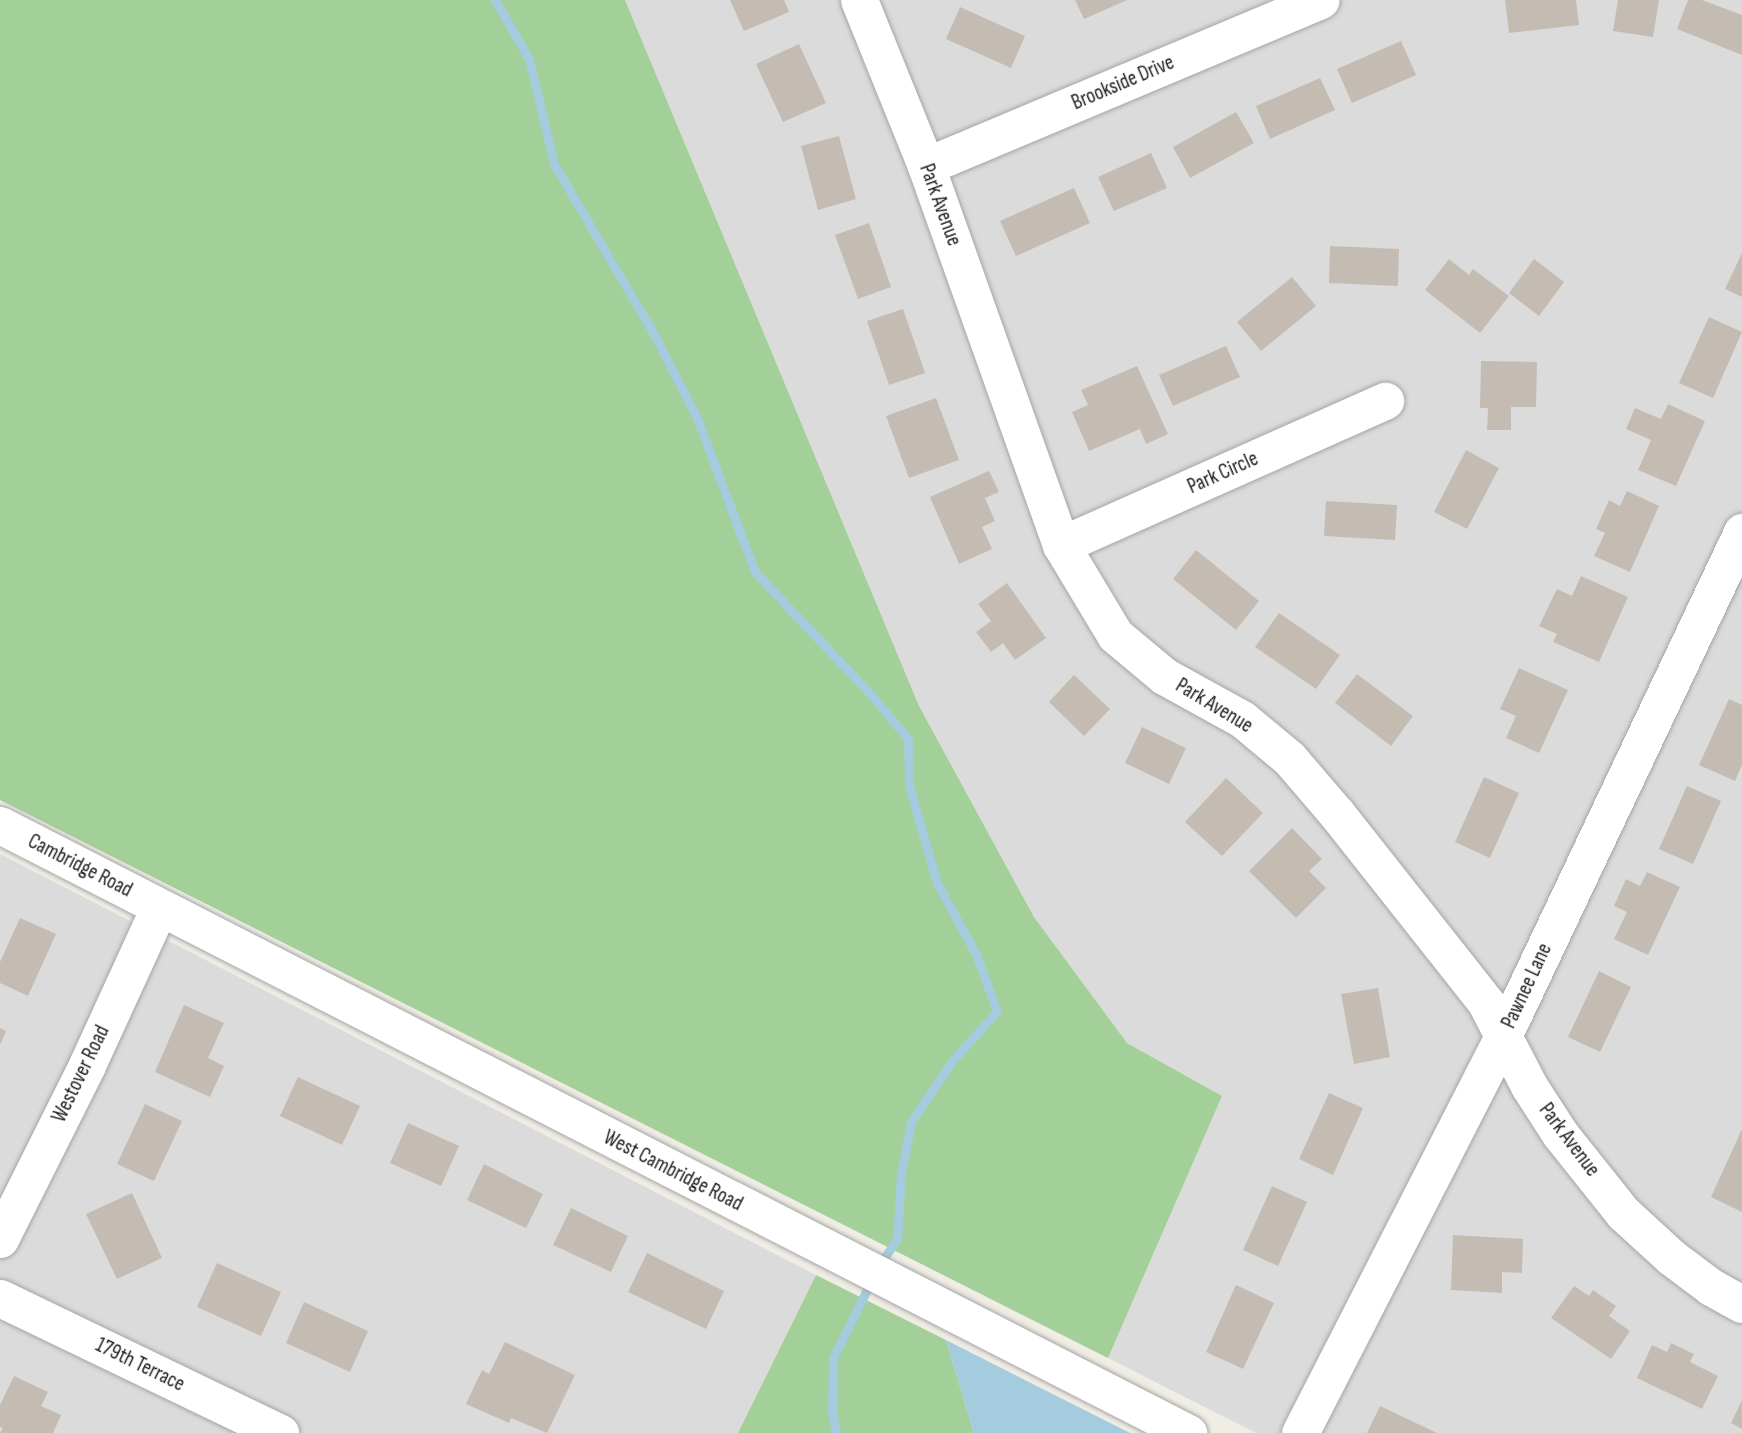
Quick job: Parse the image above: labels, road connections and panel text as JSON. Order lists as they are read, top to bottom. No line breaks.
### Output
{"streets":{"street":["Brookside Drive","Park Avenue","Park Circle","Cambridge Road","Pawnee Lane","Westover Road","West Cambridge Road","179th Terrace"]},"crossings":[["Brookside Drive","Park Avenue"],["Park Avenue","Park Circle"],["Park Avenue","Pawnee Lane"],["Cambridge Road","Westover Road"],["Cambridge Road","West Cambridge Road"],["Westover Road","West Cambridge Road"]]}
